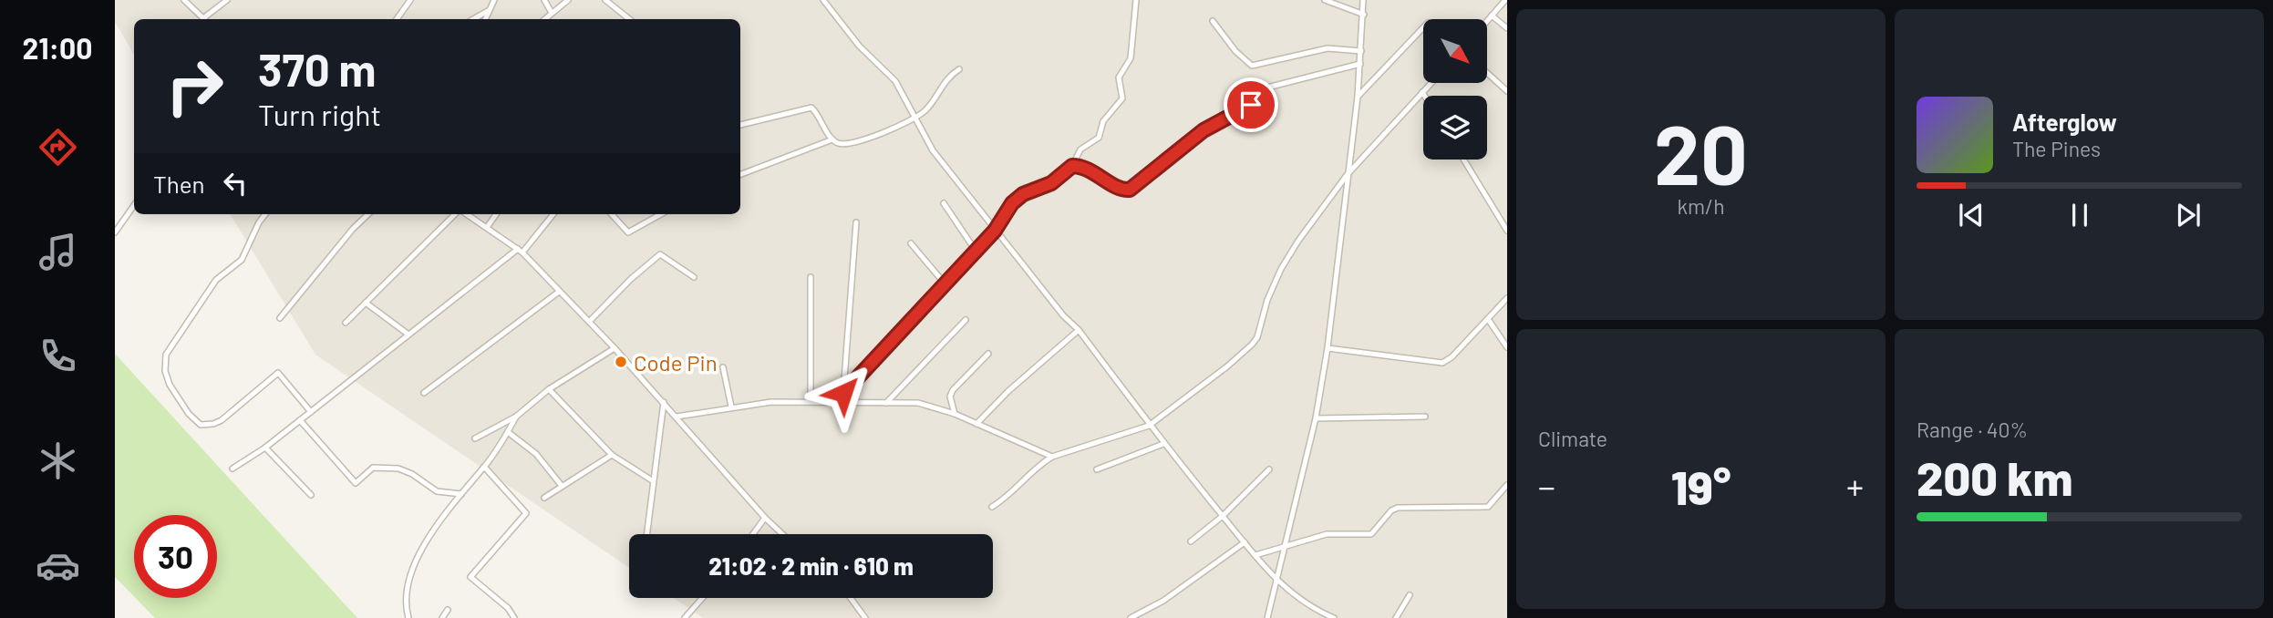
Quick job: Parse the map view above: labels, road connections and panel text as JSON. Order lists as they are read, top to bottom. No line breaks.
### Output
{"places":["Code Pin"],"north":"bottom right","page":{"tabs":"21:00","tile":[["20","km/h"],"Climate",["Range · 40%","200 km"]],"turn":["370 m","Turn right"],"song":["Afterglow","The Pines"],"then":"Then","heat":["−","19°","+"],"limit":"30","trip":"21:02 · 2 min · 610 m"}}
